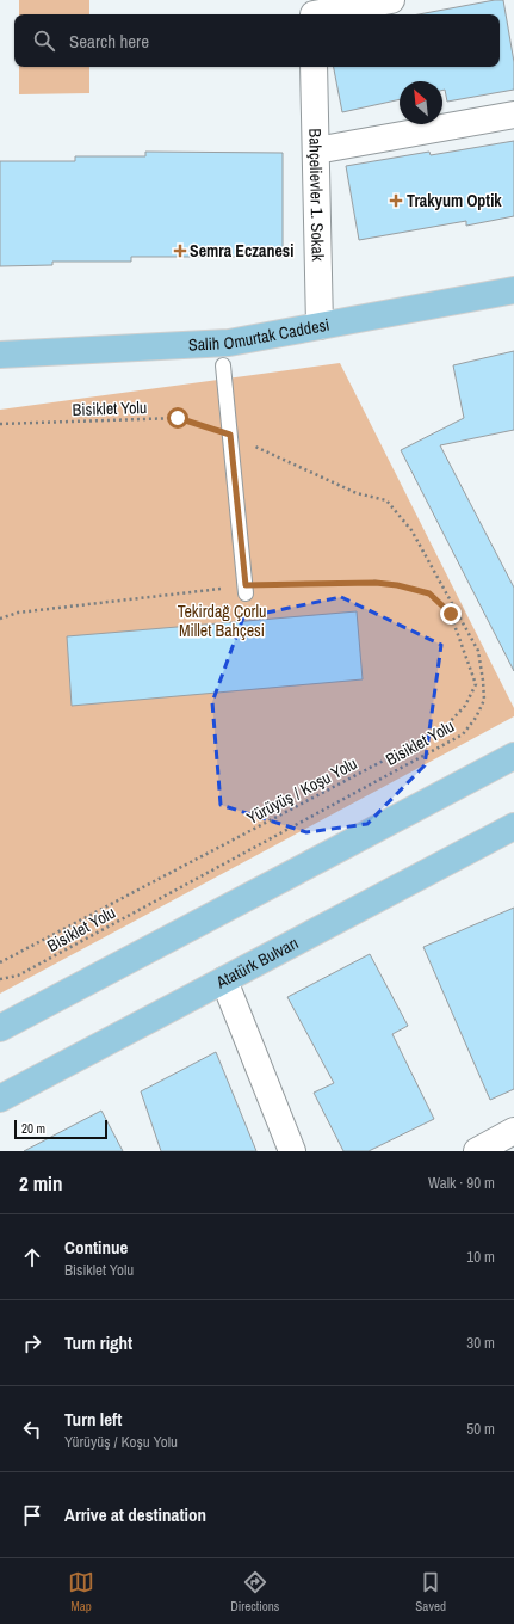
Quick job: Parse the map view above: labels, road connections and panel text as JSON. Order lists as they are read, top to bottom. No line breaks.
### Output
{"streets":{"main road":["Salih Omurtak Caddesi","Atatürk Bulvarı"],"street":["Bahçelievler 1. Sokak"],"path":["Bisiklet Yolu","Yürüyüş / Koşu Yolu"]},"crossings":[["Bahçelievler 1. Sokak","Salih Omurtak Caddesi"]],"parks":["Tekirdağ Çorlu Millet Bahçesi"],"places":{"health":["Trakyum Optik","Semra Eczanesi"]},"scale_bar":"20 m","north":"top left","page":{"search":"Search here","scale":"20 m","heading":["2 min","Walk · 90 m"],"list":[["Continue","Bisiklet Yolu","10 m"],["Turn right","30 m"],["Turn left","Yürüyüş / Koşu Yolu","50 m"],"Arrive at destination"],"nav":["Map","Directions","Saved"]}}
